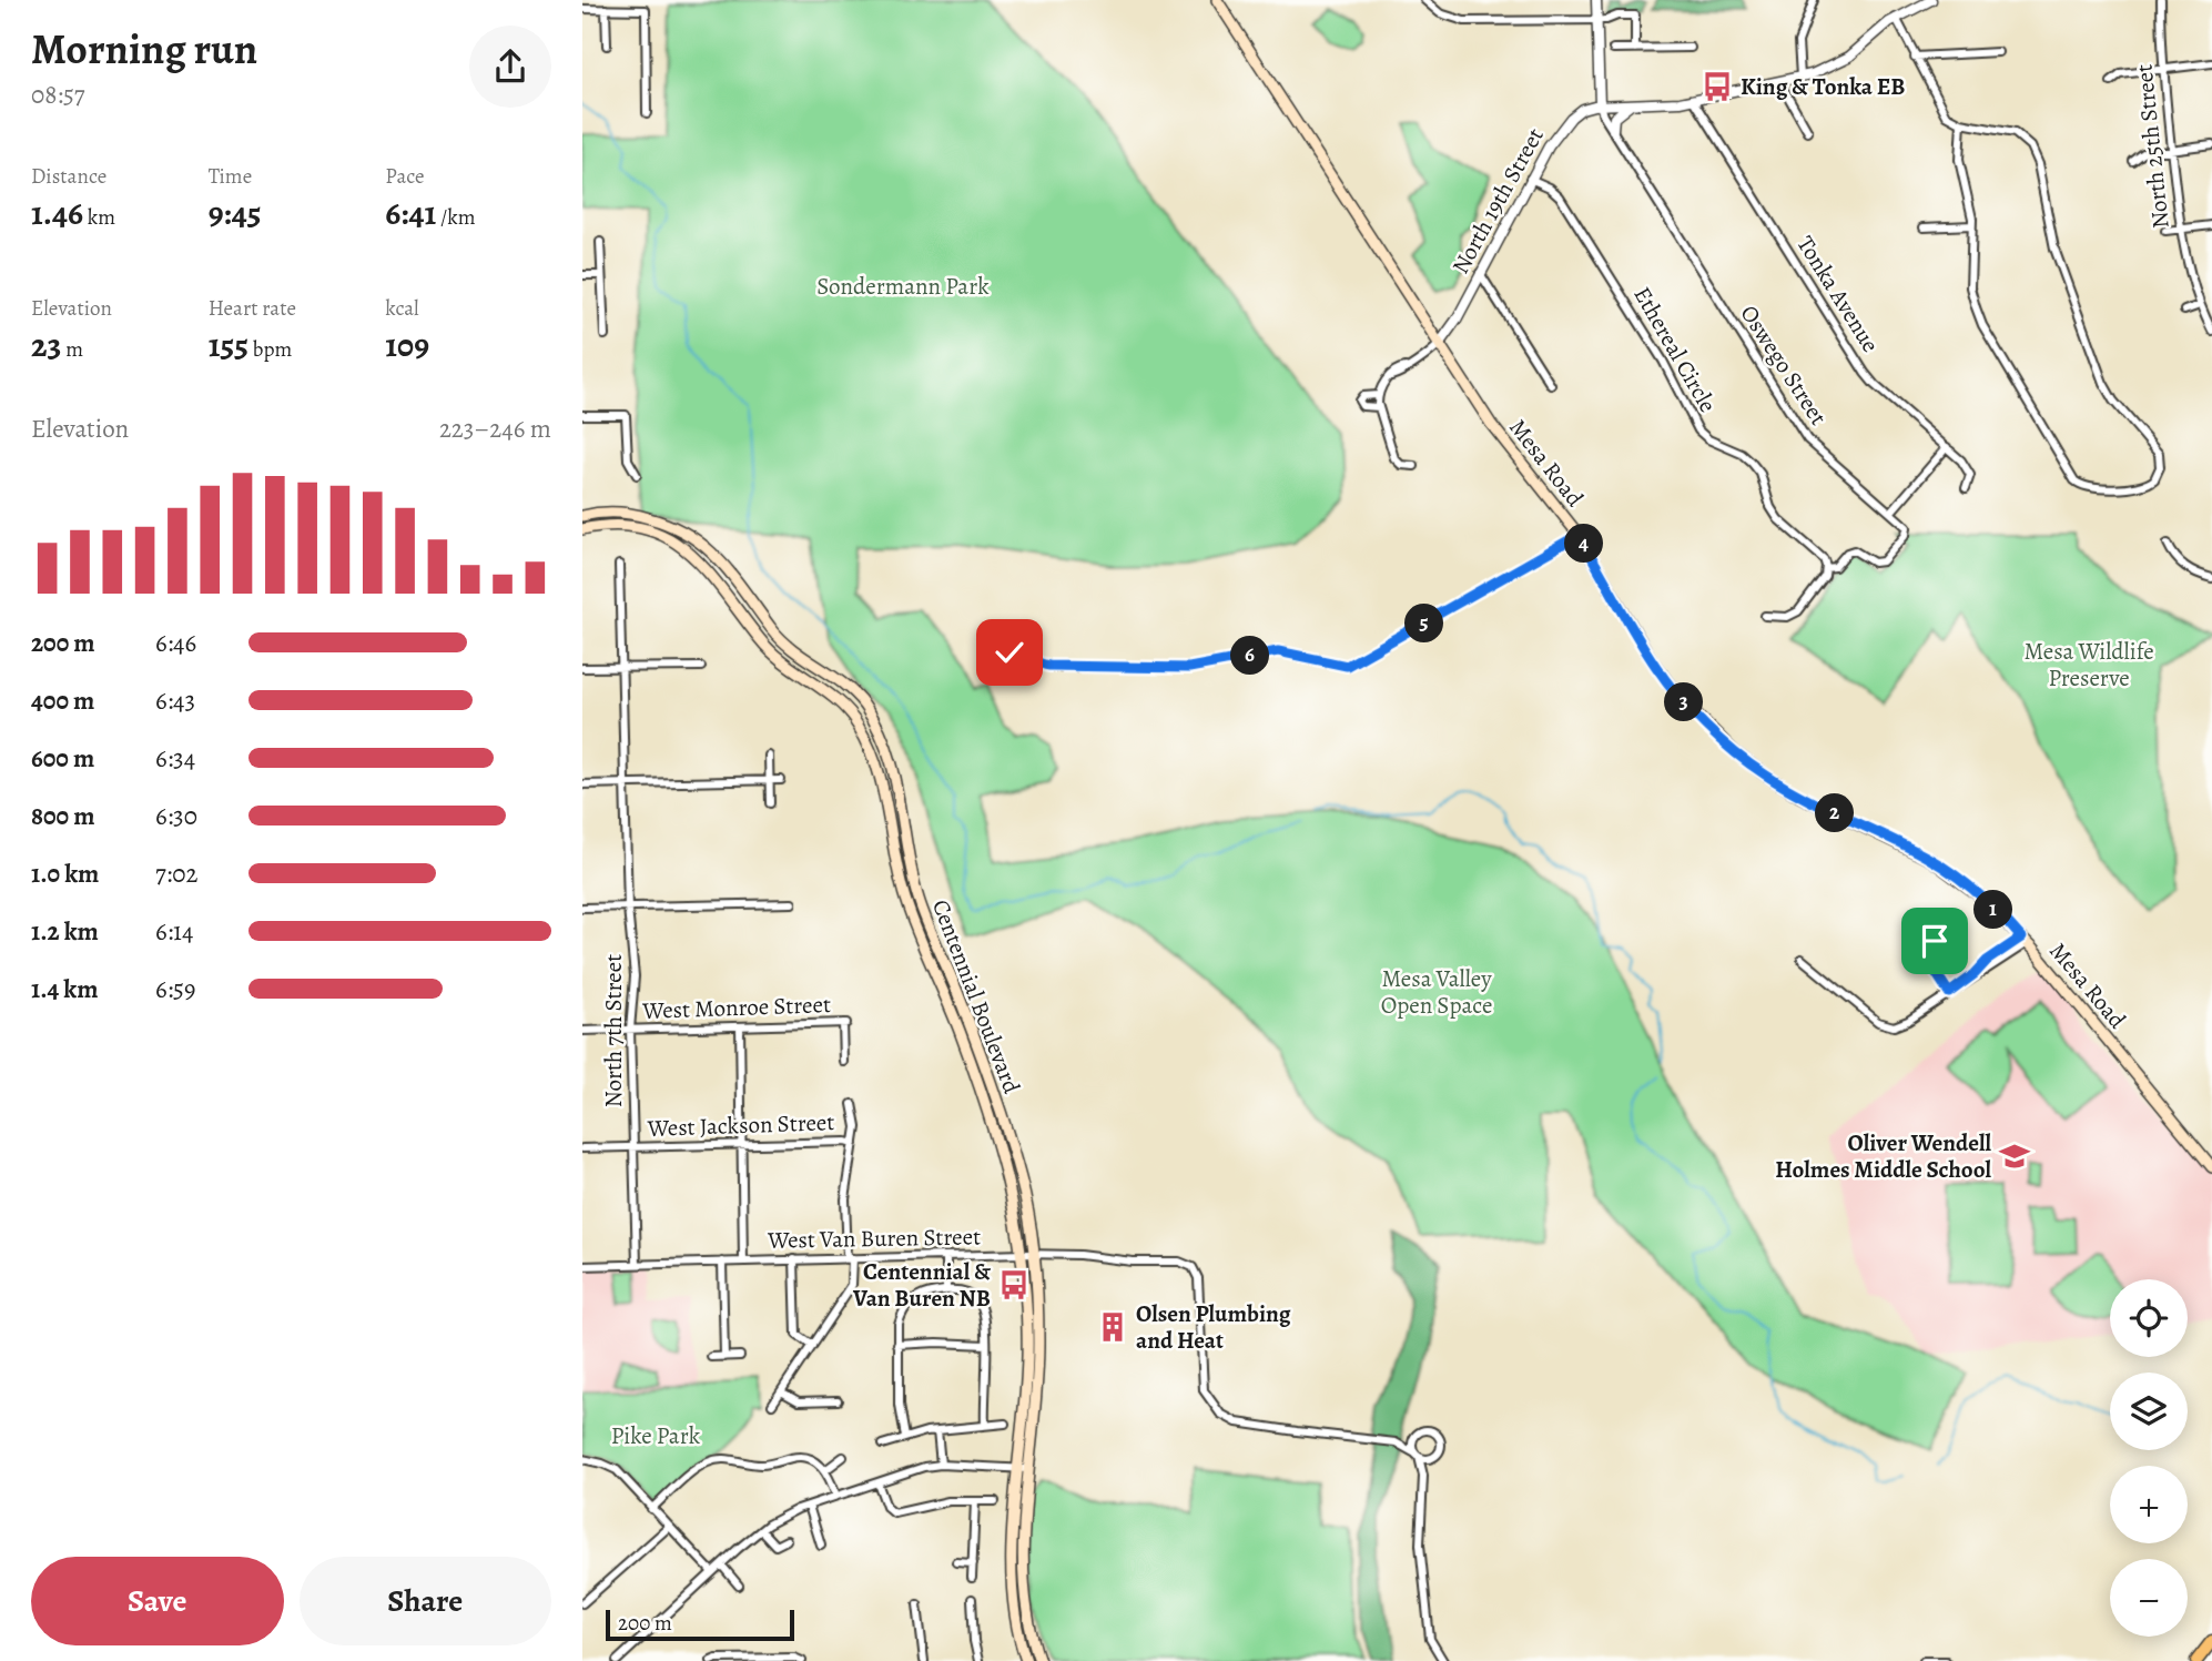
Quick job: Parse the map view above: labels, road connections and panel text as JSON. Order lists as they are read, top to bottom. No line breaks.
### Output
{"streets":{"main road":["Mesa Road","Centennial Boulevard"],"street":["North 25th Street","North 19th Street","Tonka Avenue","Ethereal Circle","Oswego Street","West Monroe Street","North 7th Street","West Jackson Street","West Van Buren Street"]},"crossings":[["North 19th Street","Ethereal Circle"],["North 19th Street","Oswego Street"],["North 19th Street","Mesa Road"],["Centennial Boulevard","West Van Buren Street"],["West Monroe Street","North 7th Street"],["North 7th Street","West Jackson Street"],["North 7th Street","West Van Buren Street"]],"parks":["Sondermann Park","Mesa Wildlife Preserve","Mesa Valley Open Space","Pike Park"],"places":{"bus stop":["King & Tonka EB","Centennial & Van Buren NB"],"school or university":["Oliver Wendell Holmes Middle School"],"building":["Olsen Plumbing and Heat"]},"scale_bar":"200 m","page":{"heading":["Morning run","08:57"],"stats":[["Distance","1.46 km"],["Time","9:45"],["Pace","6:41 /km"],["Elevation","23 m"],["Heart rate","155 bpm"],["kcal","109"]],"chart":["Elevation","223–246 m"],"pins":["4","5","6","3","2","1"],"list":[{"name":"200 m","note":"6:46"},{"name":"400 m","note":"6:43"},{"name":"600 m","note":"6:34"},{"name":"800 m","note":"6:30"},{"name":"1.0 km","note":"7:02"},{"name":"1.2 km","note":"6:14"},{"name":"1.4 km","note":"6:59"}],"map_buttons":["+","−"],"buttons":["Save","Share"],"scale":"200 m"}}
